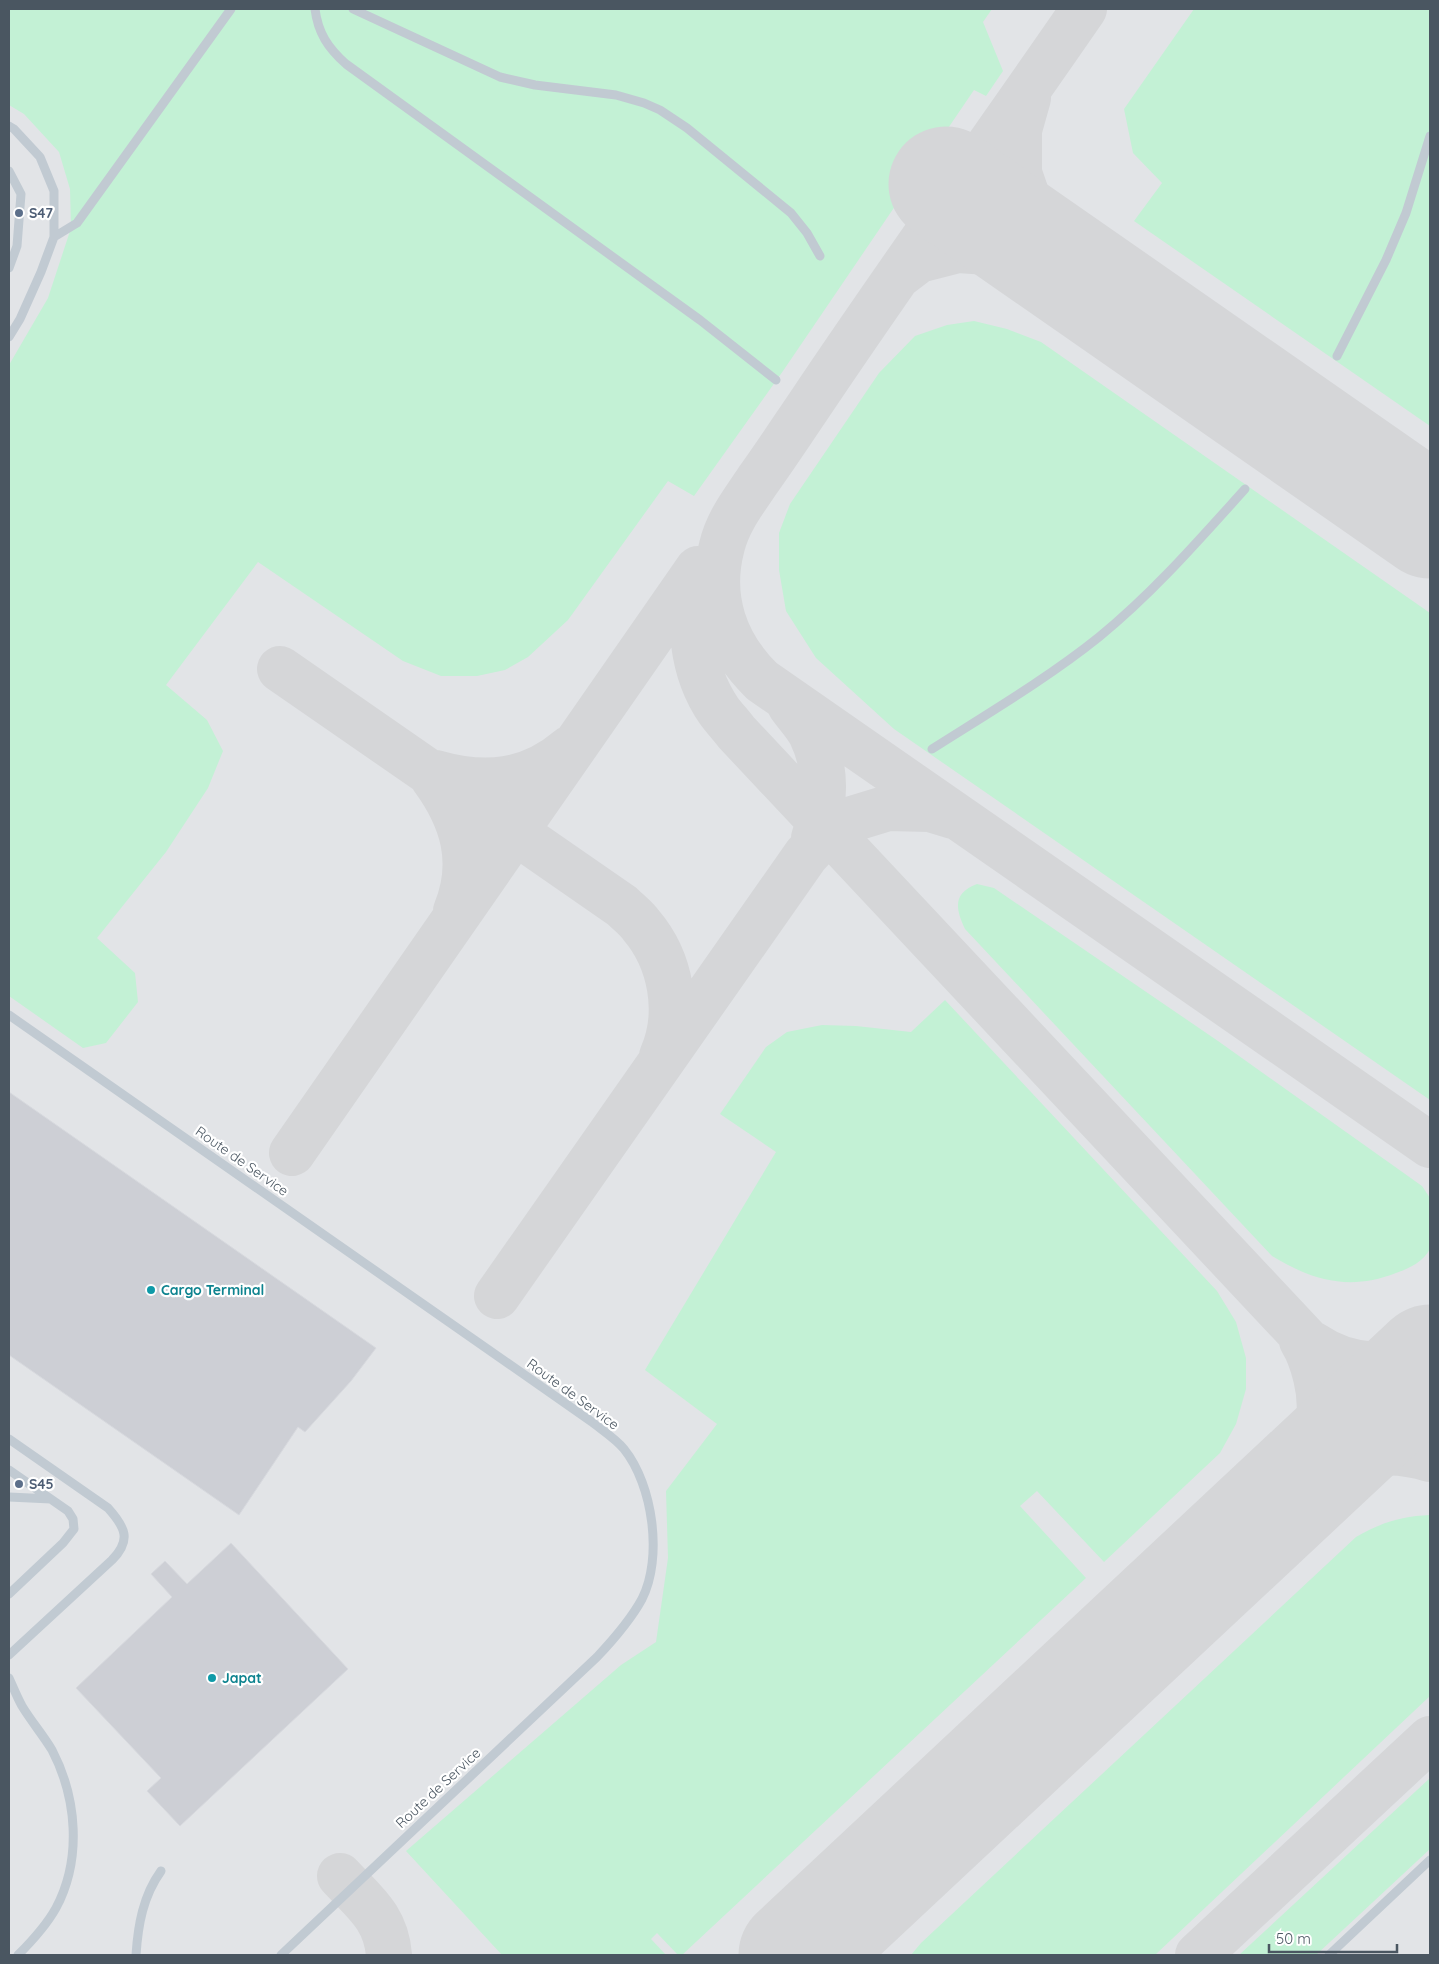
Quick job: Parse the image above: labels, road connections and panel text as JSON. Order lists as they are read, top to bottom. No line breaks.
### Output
{"streets":{"lane":["Route de Service"]},"places":["S47","Cargo Terminal","S45","Japat"],"scale_bar":"50 m"}
